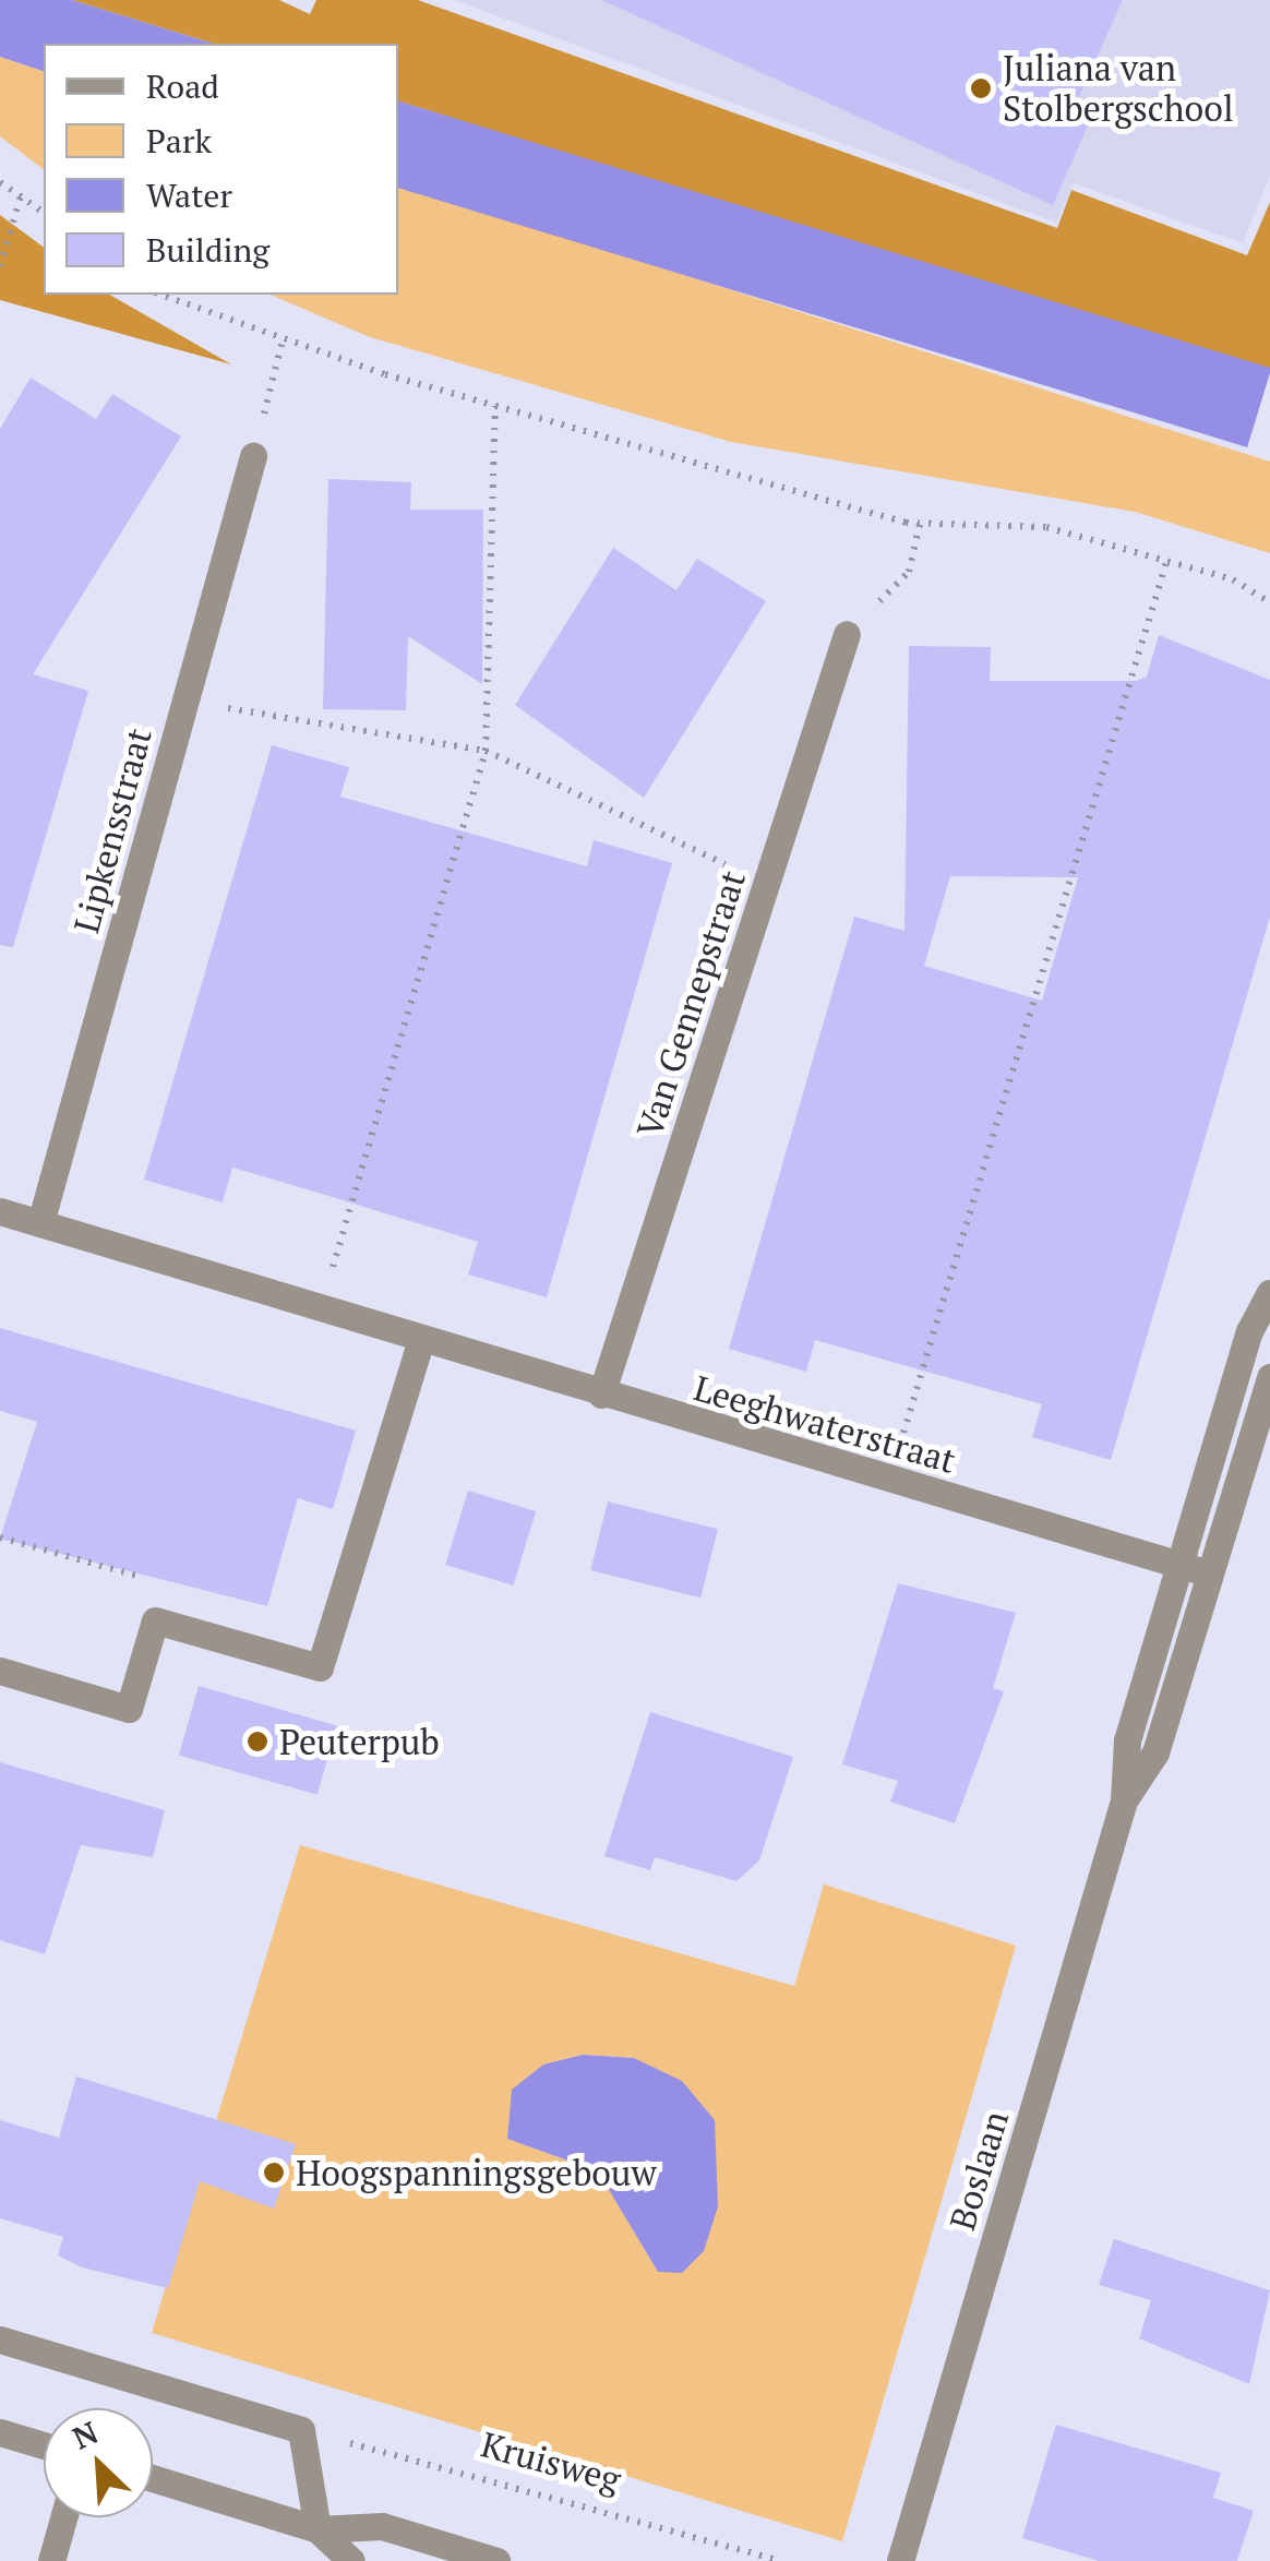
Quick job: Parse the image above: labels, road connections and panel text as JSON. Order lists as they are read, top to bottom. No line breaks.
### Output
{"streets":{"street":["Lipkensstraat","Van Gennepstraat","Leeghwaterstraat","Boslaan"],"path":["Kruisweg"]},"crossings":[["Lipkensstraat","Leeghwaterstraat"],["Van Gennepstraat","Leeghwaterstraat"],["Leeghwaterstraat","Boslaan"]],"places":["Juliana van Stolbergschool","Peuterpub","Hoogspanningsgebouw"],"legend":["Road","Park","Water","Building"],"north":"top left"}
